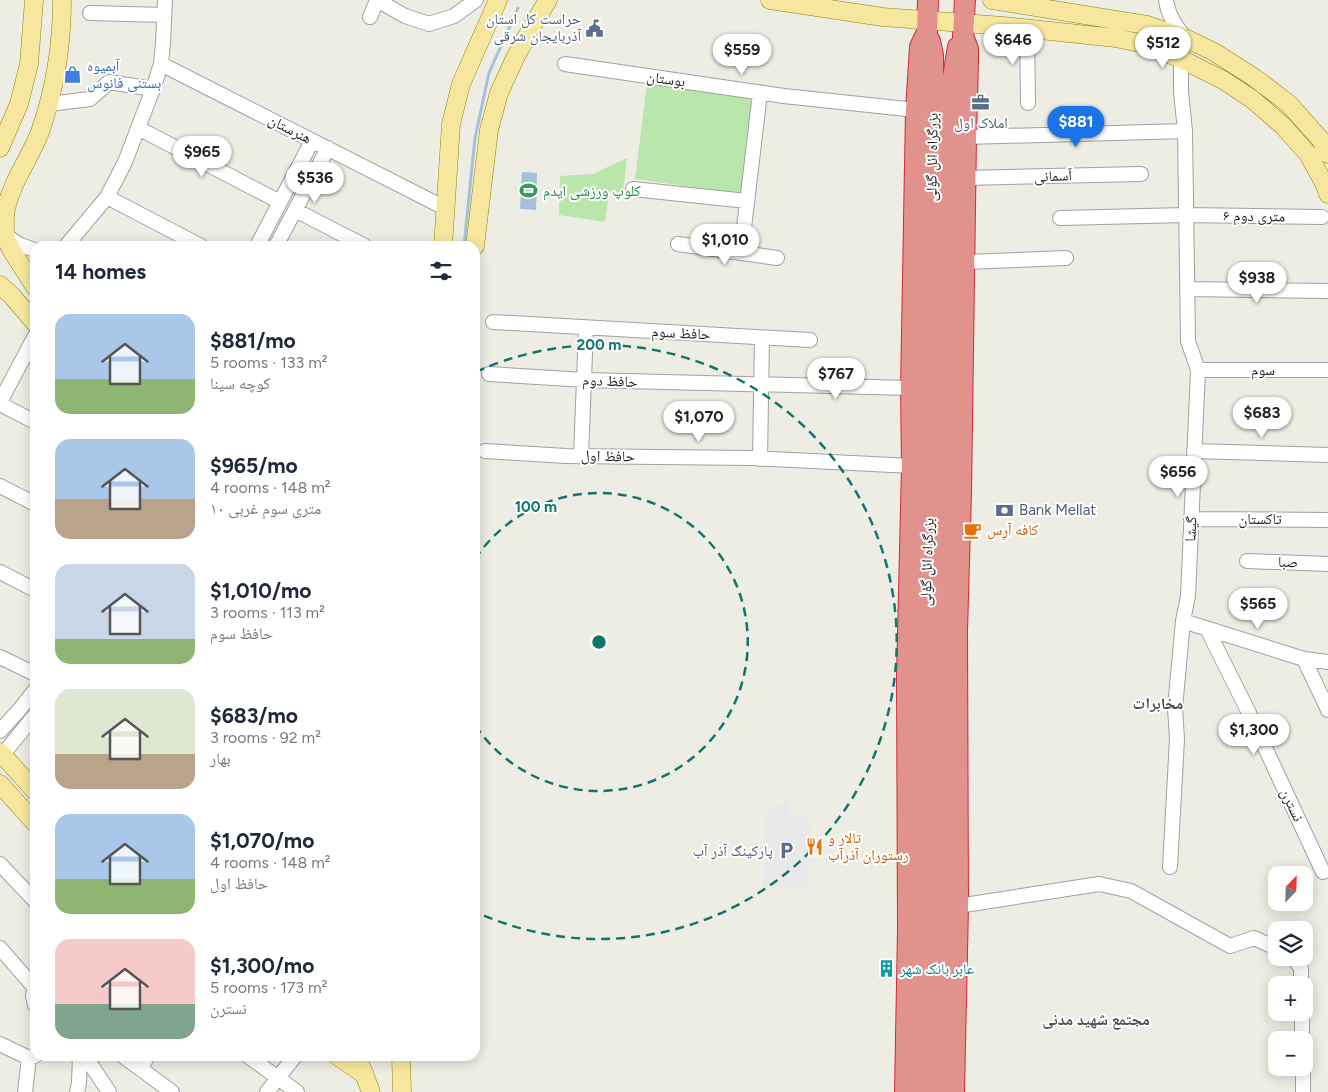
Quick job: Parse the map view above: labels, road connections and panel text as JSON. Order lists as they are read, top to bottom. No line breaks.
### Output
{"streets":{"highway":["بزرگراه ائل گؤلی"],"street":["بوستان","هنرستان","آسمانی","۶ متری دوم","حافظ سوم","سوم","حافظ دوم","حافظ اول","تاکستان","گیشا","صبا","نسترن"]},"crossings":[["۶ متری دوم","گیشا"],["سوم","گیشا"],["تاکستان","گیشا"]],"districts":["مخابرات","مجتمع شهید مدنی"],"places":{"public building":["حراست کل استان آذربایجان شرقی"],"shop":["آبمیوه بستنی فانوس"],"office":["املاک اول"],"sports":["کلوپ ورزشی ایدم"],"bank":["Bank Mellat"],"cafe":["کافه آرِس"],"restaurant":["تالار و رستوران آذرآب"],"parking":["پارکینگ آذر آب"],"building":["عابر بانک شهر"]},"north":"top right","page":{"price":["$646","$512","$559","$881","$965","$536","$1,010","$938","$767","$683","$1,070","$656","$565","$1,300"],"heading":"14 homes","list":[{"name":"$881/mo","note":"5 rooms · 133 m² · کوچه سینا"},{"name":"$965/mo","note":"4 rooms · 148 m² · ۱۰ متری سوم غربی"},{"name":"$1,010/mo","note":"3 rooms · 113 m² · حافظ سوم"},{"name":"$683/mo","note":"3 rooms · 92 m² · بهار"},{"name":"$1,070/mo","note":"4 rooms · 148 m² · حافظ اول"},{"name":"$1,300/mo","note":"5 rooms · 173 m² · نسترن"}],"map_buttons":["+","−"]},"rings":["200 m","100 m"]}
